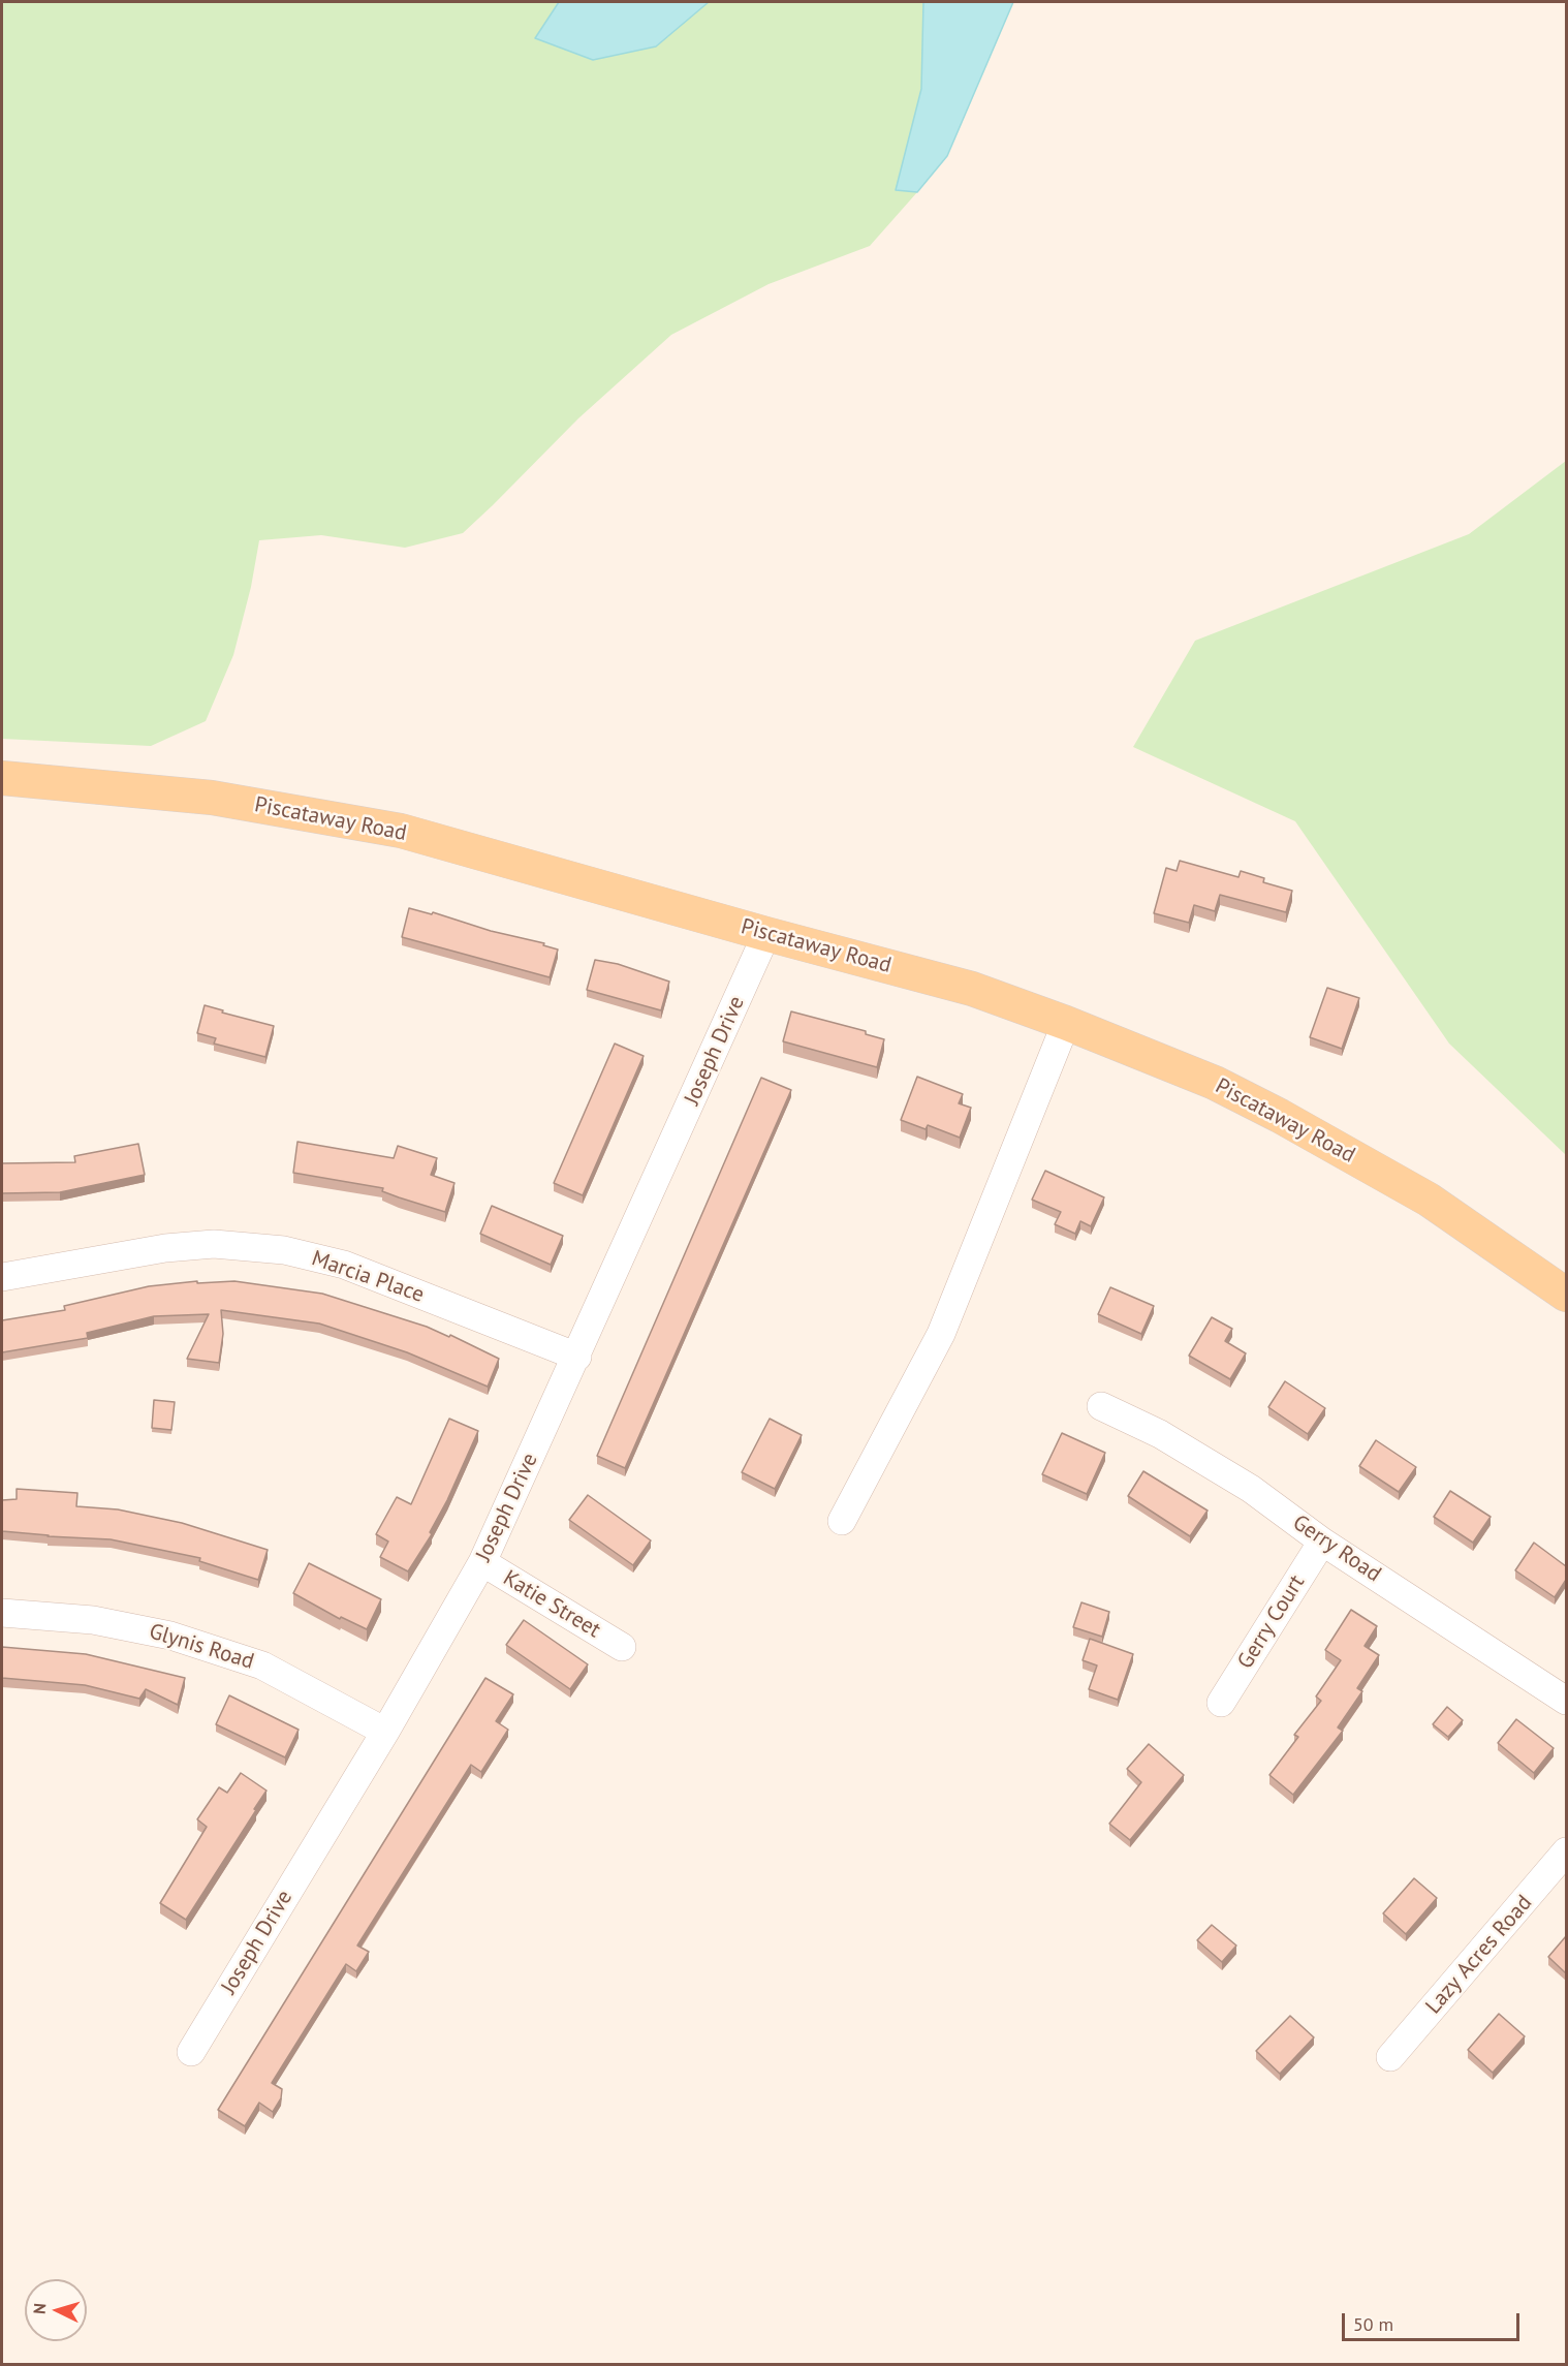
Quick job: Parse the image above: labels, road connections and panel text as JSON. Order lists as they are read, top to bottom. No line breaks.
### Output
{"streets":{"main road":["Piscataway Road"],"street":["Joseph Drive","Marcia Place","Gerry Road","Katie Street","Gerry Court","Glynis Road","Lazy Acres Road"]},"crossings":[["Piscataway Road","Joseph Drive"],["Joseph Drive","Marcia Place"],["Joseph Drive","Katie Street"],["Joseph Drive","Glynis Road"],["Gerry Road","Gerry Court"]],"scale_bar":"50 m","north":"left"}
